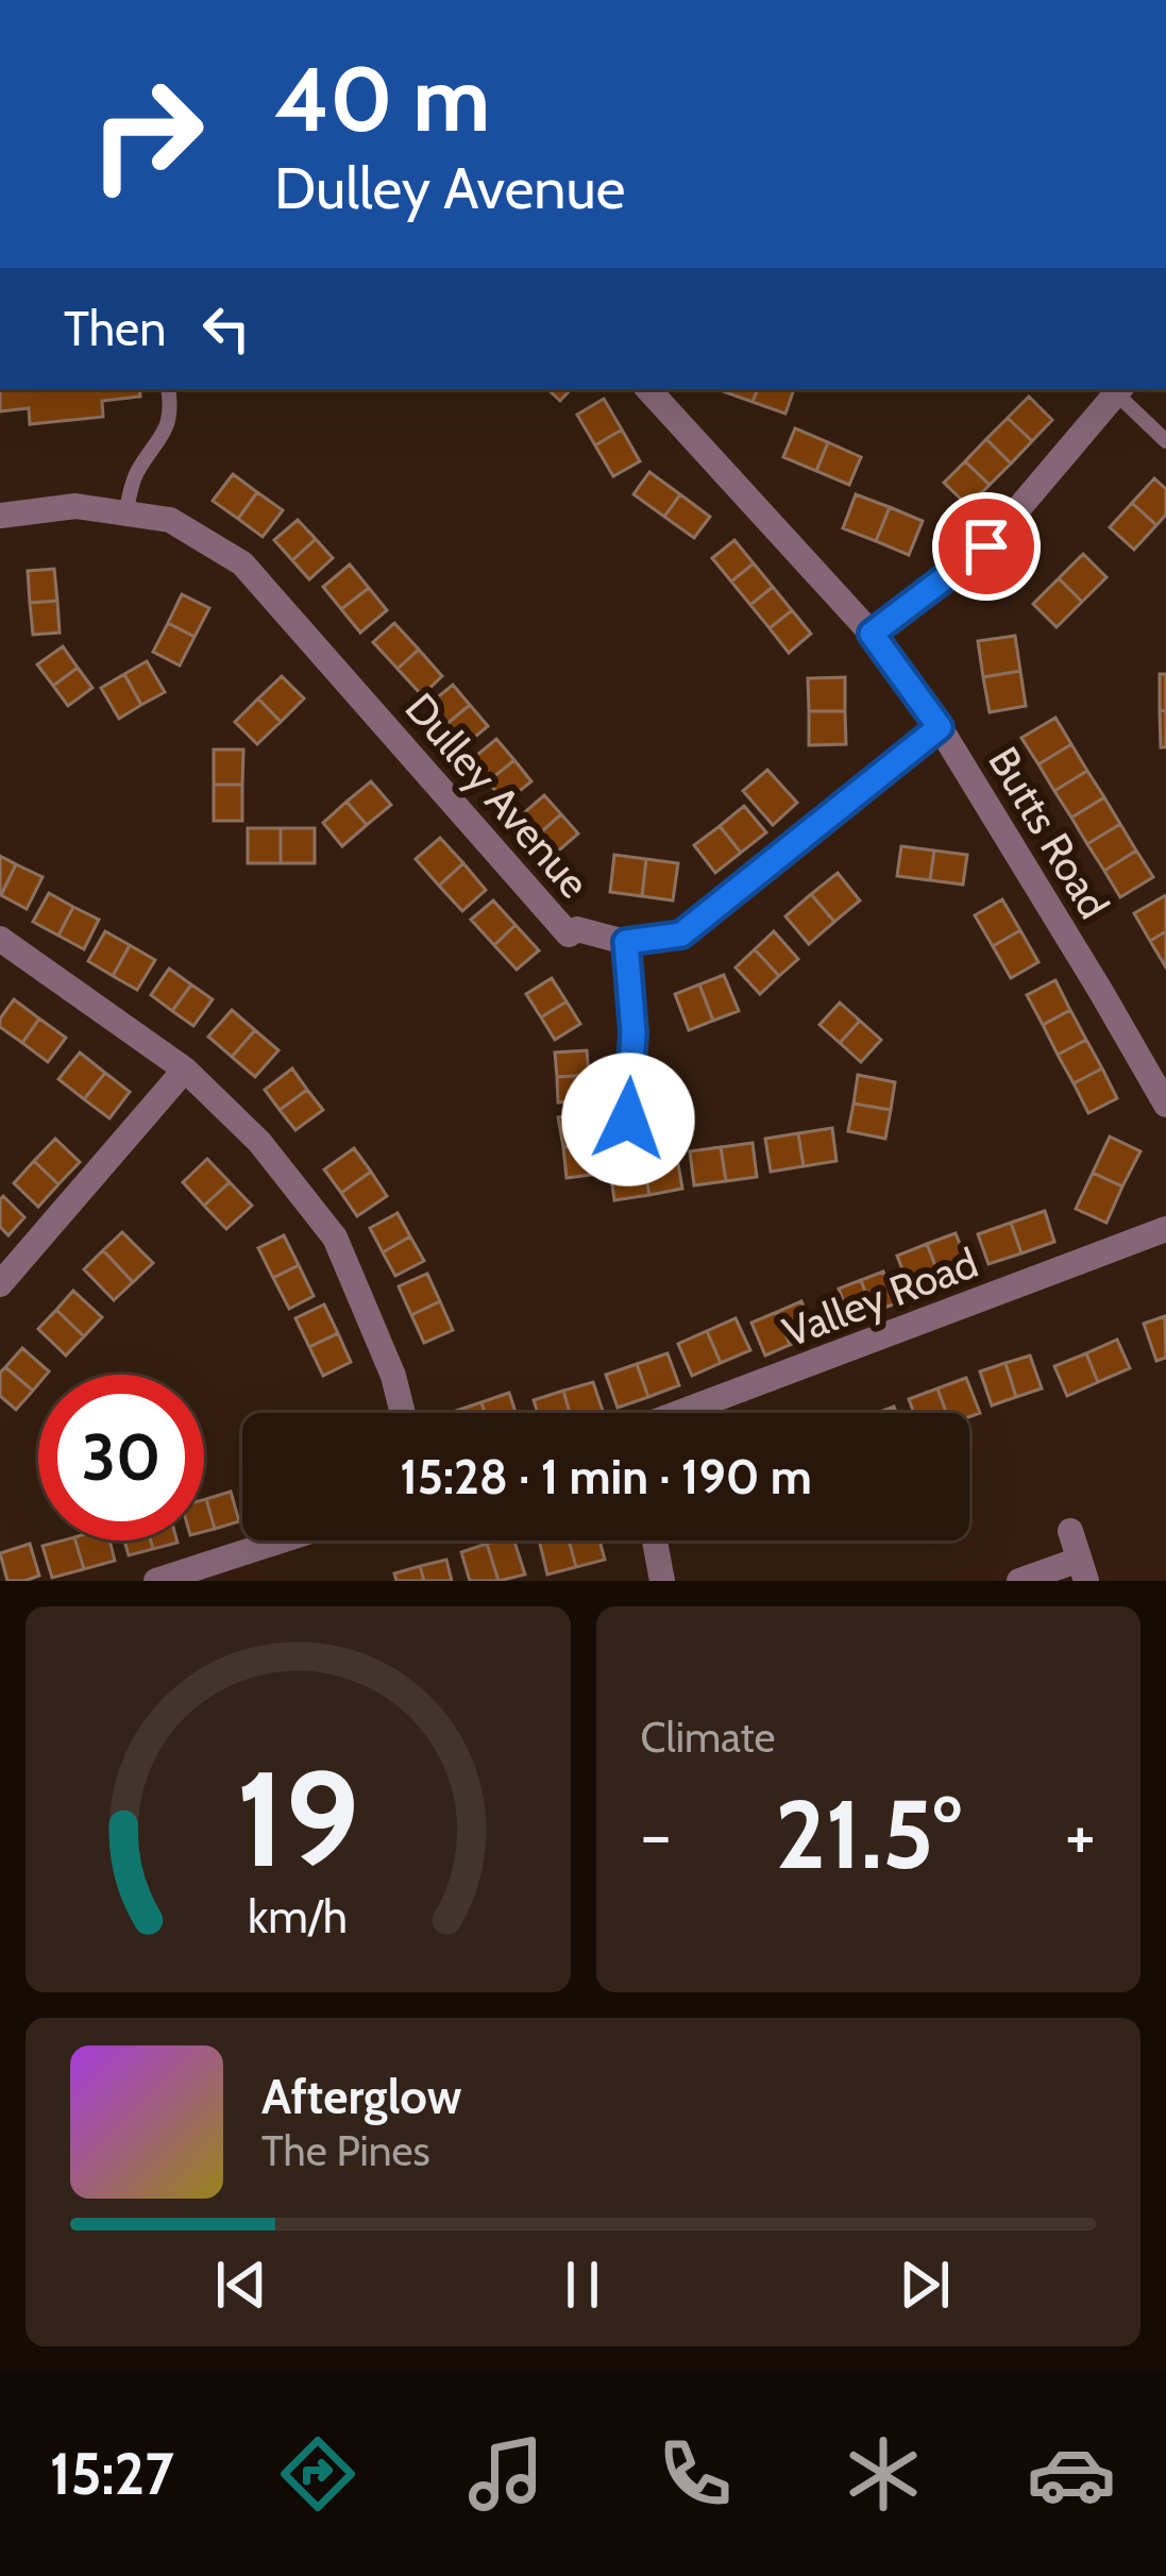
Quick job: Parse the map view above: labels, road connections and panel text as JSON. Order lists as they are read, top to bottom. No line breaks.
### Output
{"streets":{"street":["Dulley Avenue","Butts Road","Valley Road"]},"crossings":[["Dulley Avenue","Butts Road"]],"page":{"turn":["40 m","Dulley Avenue"],"then":"Then","limit":"30","trip":"15:28 · 1 min · 190 m","tile":"Climate","heat":["−","21.5°","+"],"song":["Afterglow","The Pines"],"tabs":"15:27","gauge":["19","km/h"]}}
